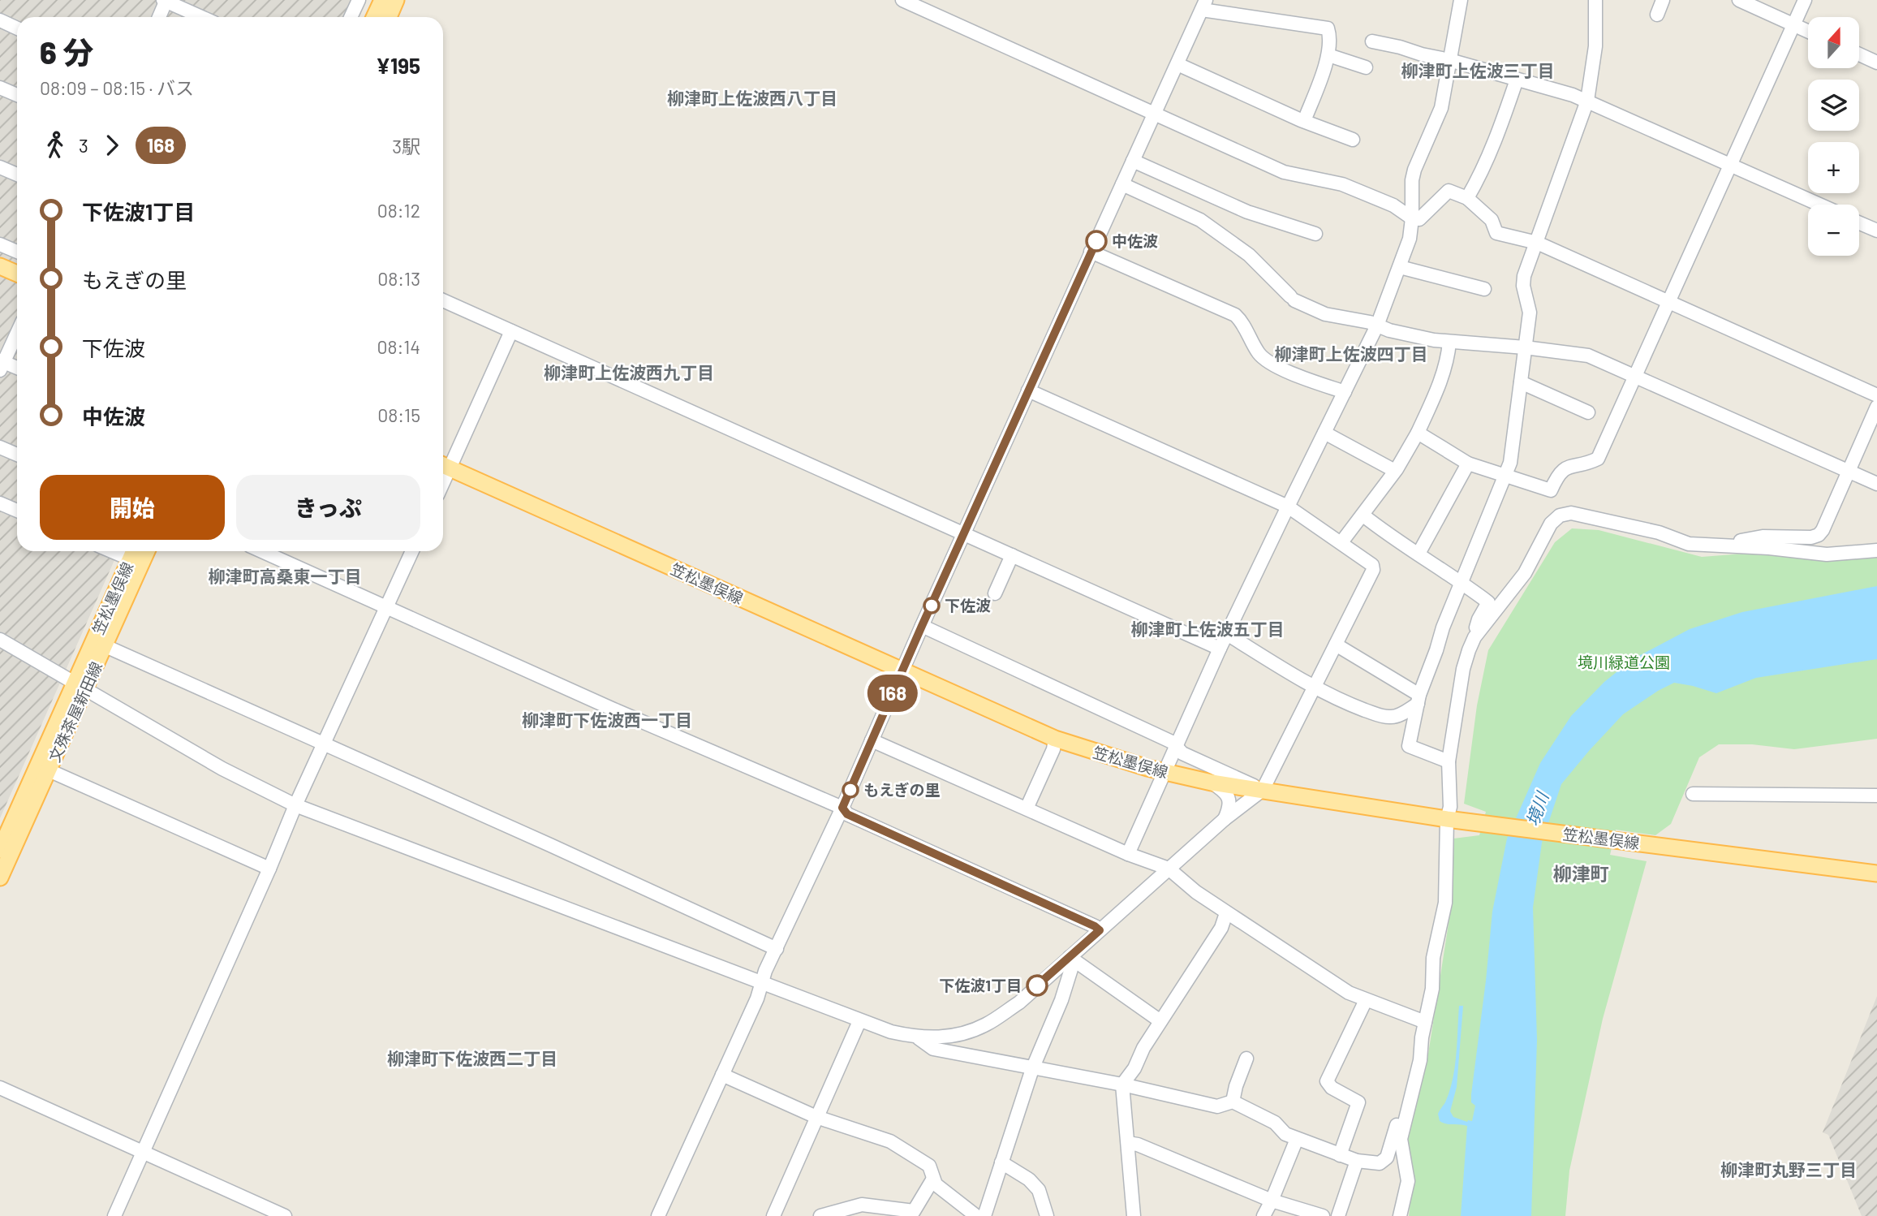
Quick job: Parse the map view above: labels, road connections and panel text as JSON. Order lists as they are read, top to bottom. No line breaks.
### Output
{"streets":{"main road":["笠松墨俣線","文殊茶屋新田線"]},"crossings":[["笠松墨俣線","文殊茶屋新田線"]],"districts":["柳津町上佐波三丁目","柳津町上佐波西八丁目","柳津町上佐波四丁目","柳津町上佐波西九丁目","柳津町高桑東一丁目","柳津町上佐波五丁目","柳津町下佐波西一丁目","柳津町","柳津町下佐波西二丁目","柳津町丸野三丁目"],"water":["境川"],"parks":["境川緑道公園"],"places":["中佐波","下佐波","もえぎの里","下佐波1丁目"],"lines":["bus line 168"],"north":"top","page":{"on_map":"168","map_buttons":["+","−"],"heading":["6 分","08:09 – 08:15 · バス","¥195"],"legs":["3","168","3駅"],"list":[{"name":"下佐波1丁目","value":"08:12"},{"name":"もえぎの里","value":"08:13"},{"name":"下佐波","value":"08:14"},{"name":"中佐波","value":"08:15"}],"buttons":["開始","きっぷ"]}}
